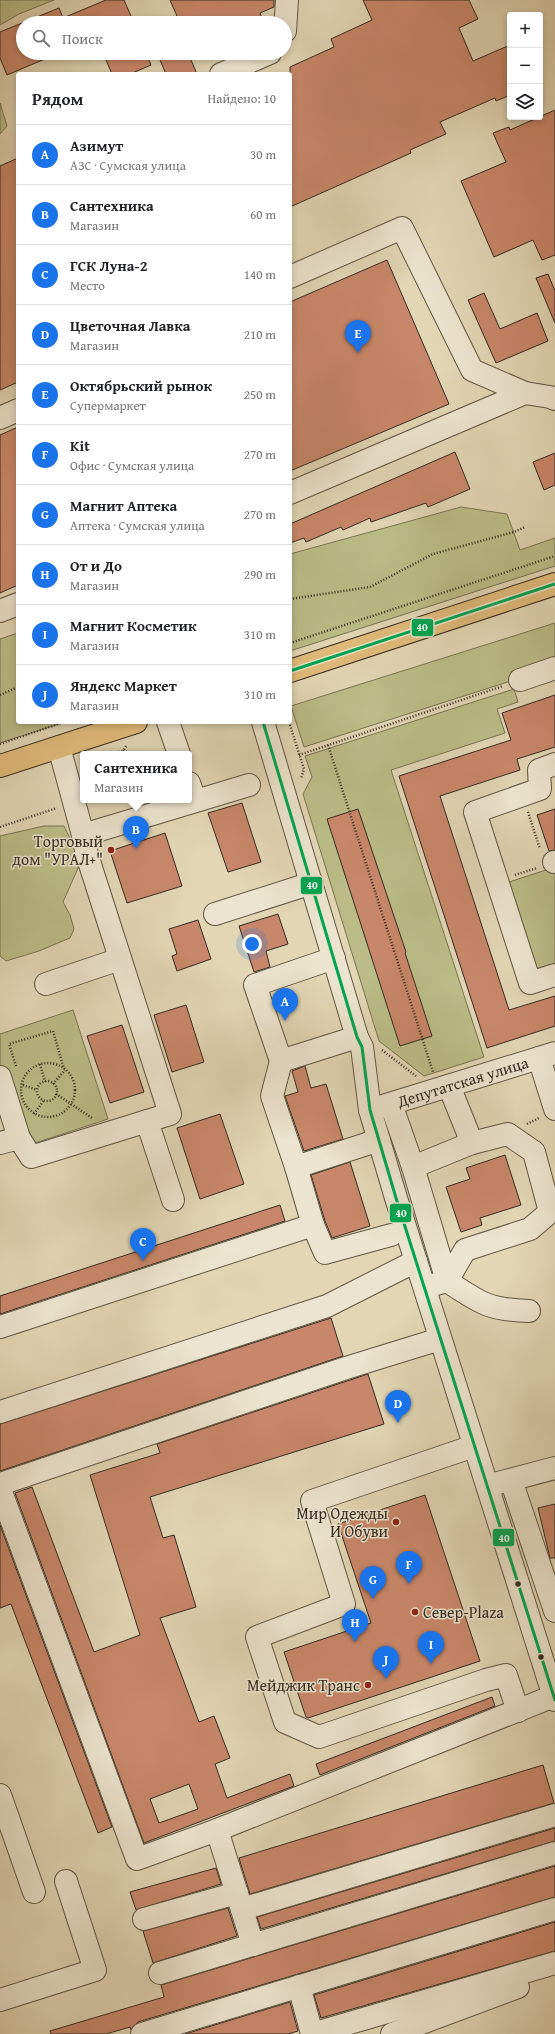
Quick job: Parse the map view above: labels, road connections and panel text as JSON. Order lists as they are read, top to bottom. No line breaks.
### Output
{"streets":{"street":["Депутатская улица"]},"places":["Торговый дом \"УРАЛ+\"","Мир Одежды И Обуви","Север-Plaza","Мейджик Транс"],"lines":["transit line 40"],"page":{"map_buttons":["+","−"],"search":"Поиск","heading":["Рядом","Найдено: 10"],"list":[{"mark":"A","name":"Азимут","note":"АЗС · Сумская улица","value":"30 m"},{"mark":"B","name":"Сантехника","note":"Магазин","value":"60 m"},{"mark":"C","name":"ГСК Луна-2","note":"Место","value":"140 m"},{"mark":"D","name":"Цветочная Лавка","note":"Магазин","value":"210 m"},{"mark":"E","name":"Октябрьский рынок","note":"Супермаркет","value":"250 m"},{"mark":"F","name":"Kit","note":"Офис · Сумская улица","value":"270 m"},{"mark":"G","name":"Магнит Аптека","note":"Аптека · Сумская улица","value":"270 m"},{"mark":"H","name":"От и До","note":"Магазин","value":"290 m"},{"mark":"I","name":"Магнит Косметик","note":"Магазин","value":"310 m"},{"mark":"J","name":"Яндекс Маркет","note":"Магазин","value":"310 m"}],"pins":["E","B","A","C","D","F","G","H","I","J"],"popup":["Сантехника","Магазин"]}}
